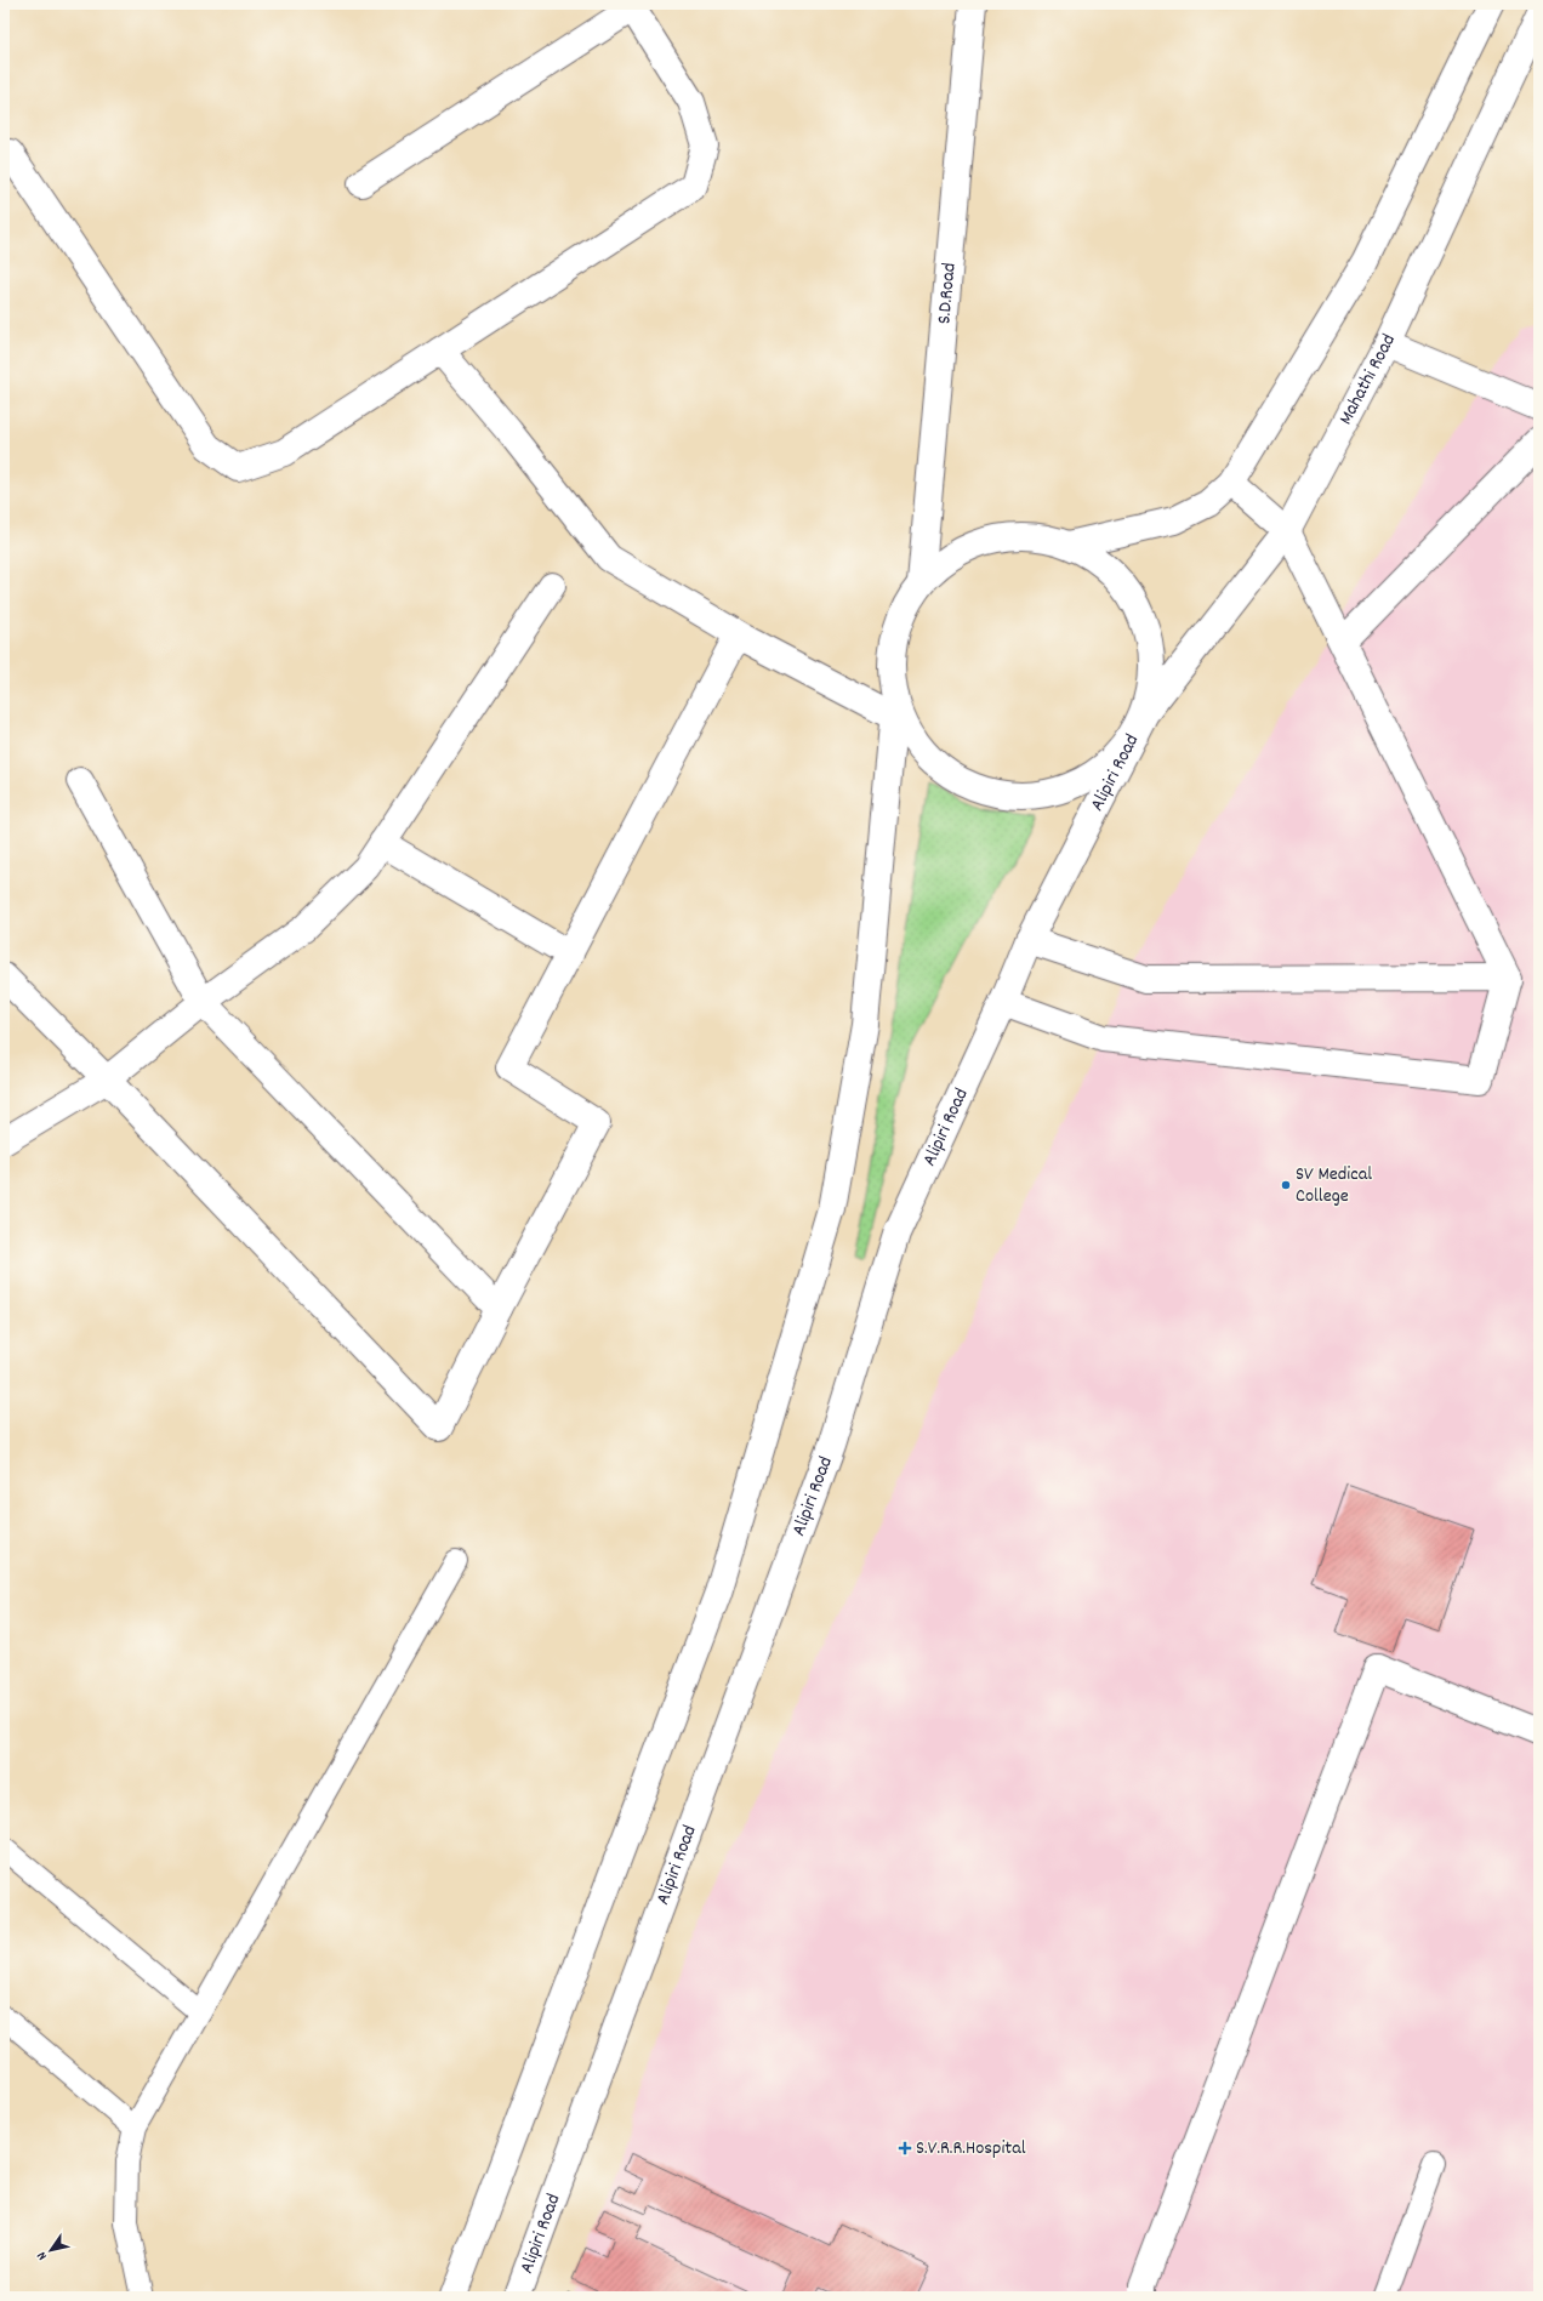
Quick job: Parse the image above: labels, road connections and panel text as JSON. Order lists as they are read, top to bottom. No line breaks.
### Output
{"streets":{"street":["S.D.Road","Mahathi Road","Alipiri Road"]},"crossings":[["Mahathi Road","Alipiri Road"]],"places":{"other":["SV Medical College"],"health":["S.V.R.R.Hospital"]},"north":"bottom left"}
